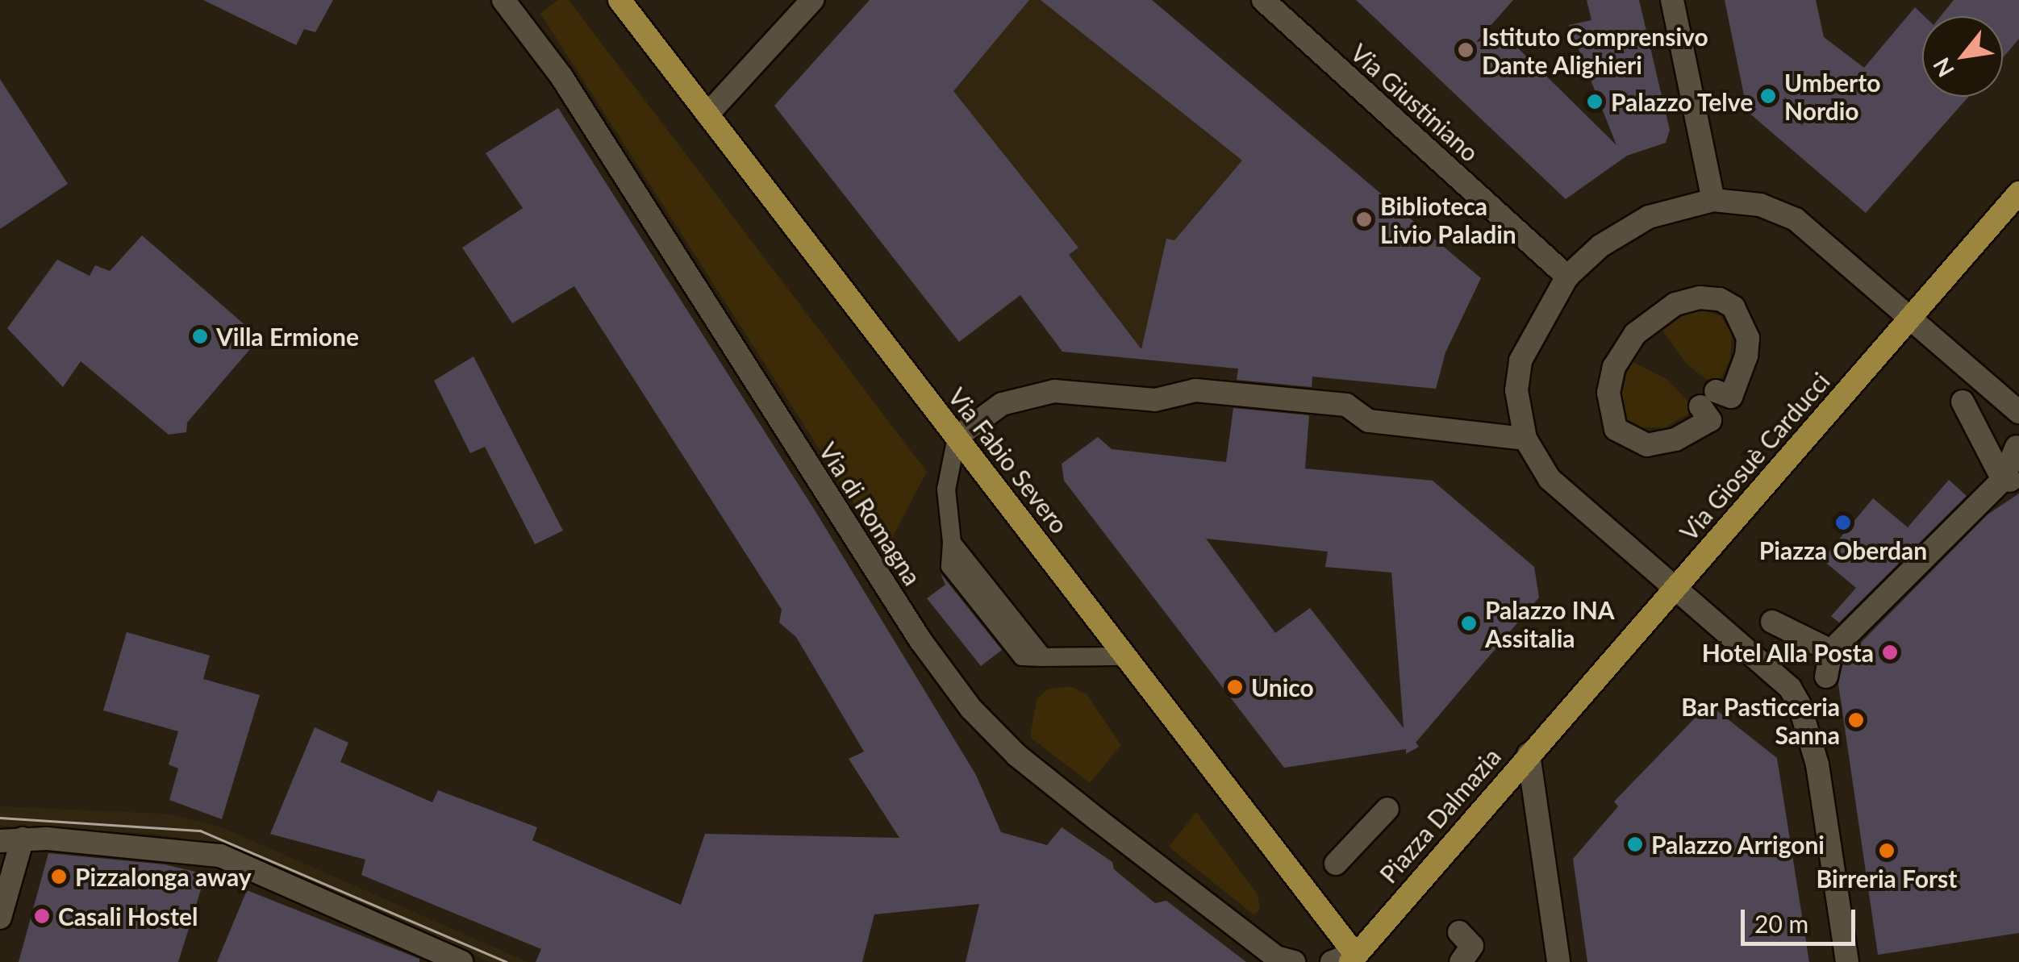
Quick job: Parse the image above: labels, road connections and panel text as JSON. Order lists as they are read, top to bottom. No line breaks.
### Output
{"streets":{"main road":["Via Giosuè Carducci","Via Fabio Severo","Piazza Dalmazia"],"street":["Via Giustiniano","Via di Romagna"]},"crossings":[["Via Giosuè Carducci","Piazza Dalmazia"],["Via Fabio Severo","Piazza Dalmazia"]],"places":["Istituto Comprensivo Dante Alighieri","Umberto Nordio","Palazzo Telve","Biblioteca Livio Paladin","Villa Ermione","Piazza Oberdan","Palazzo INA Assitalia","Hotel Alla Posta","Unico","Bar Pasticceria Sanna","Palazzo Arrigoni","Birreria Forst","Pizzalonga away","Casali Hostel"],"scale_bar":"20 m","north":"bottom left"}
